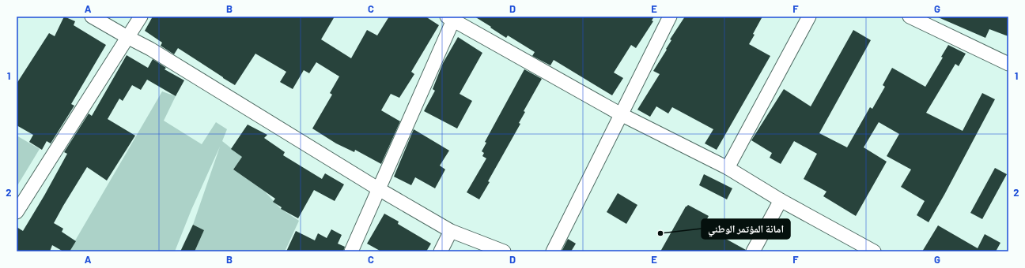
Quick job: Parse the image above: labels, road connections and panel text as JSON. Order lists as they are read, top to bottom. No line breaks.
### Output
{"places":["امانة المؤتمر الوطني"],"grid":{"columns":["A","B","C","D","E","F","G"],"rows":["1","2"]}}
